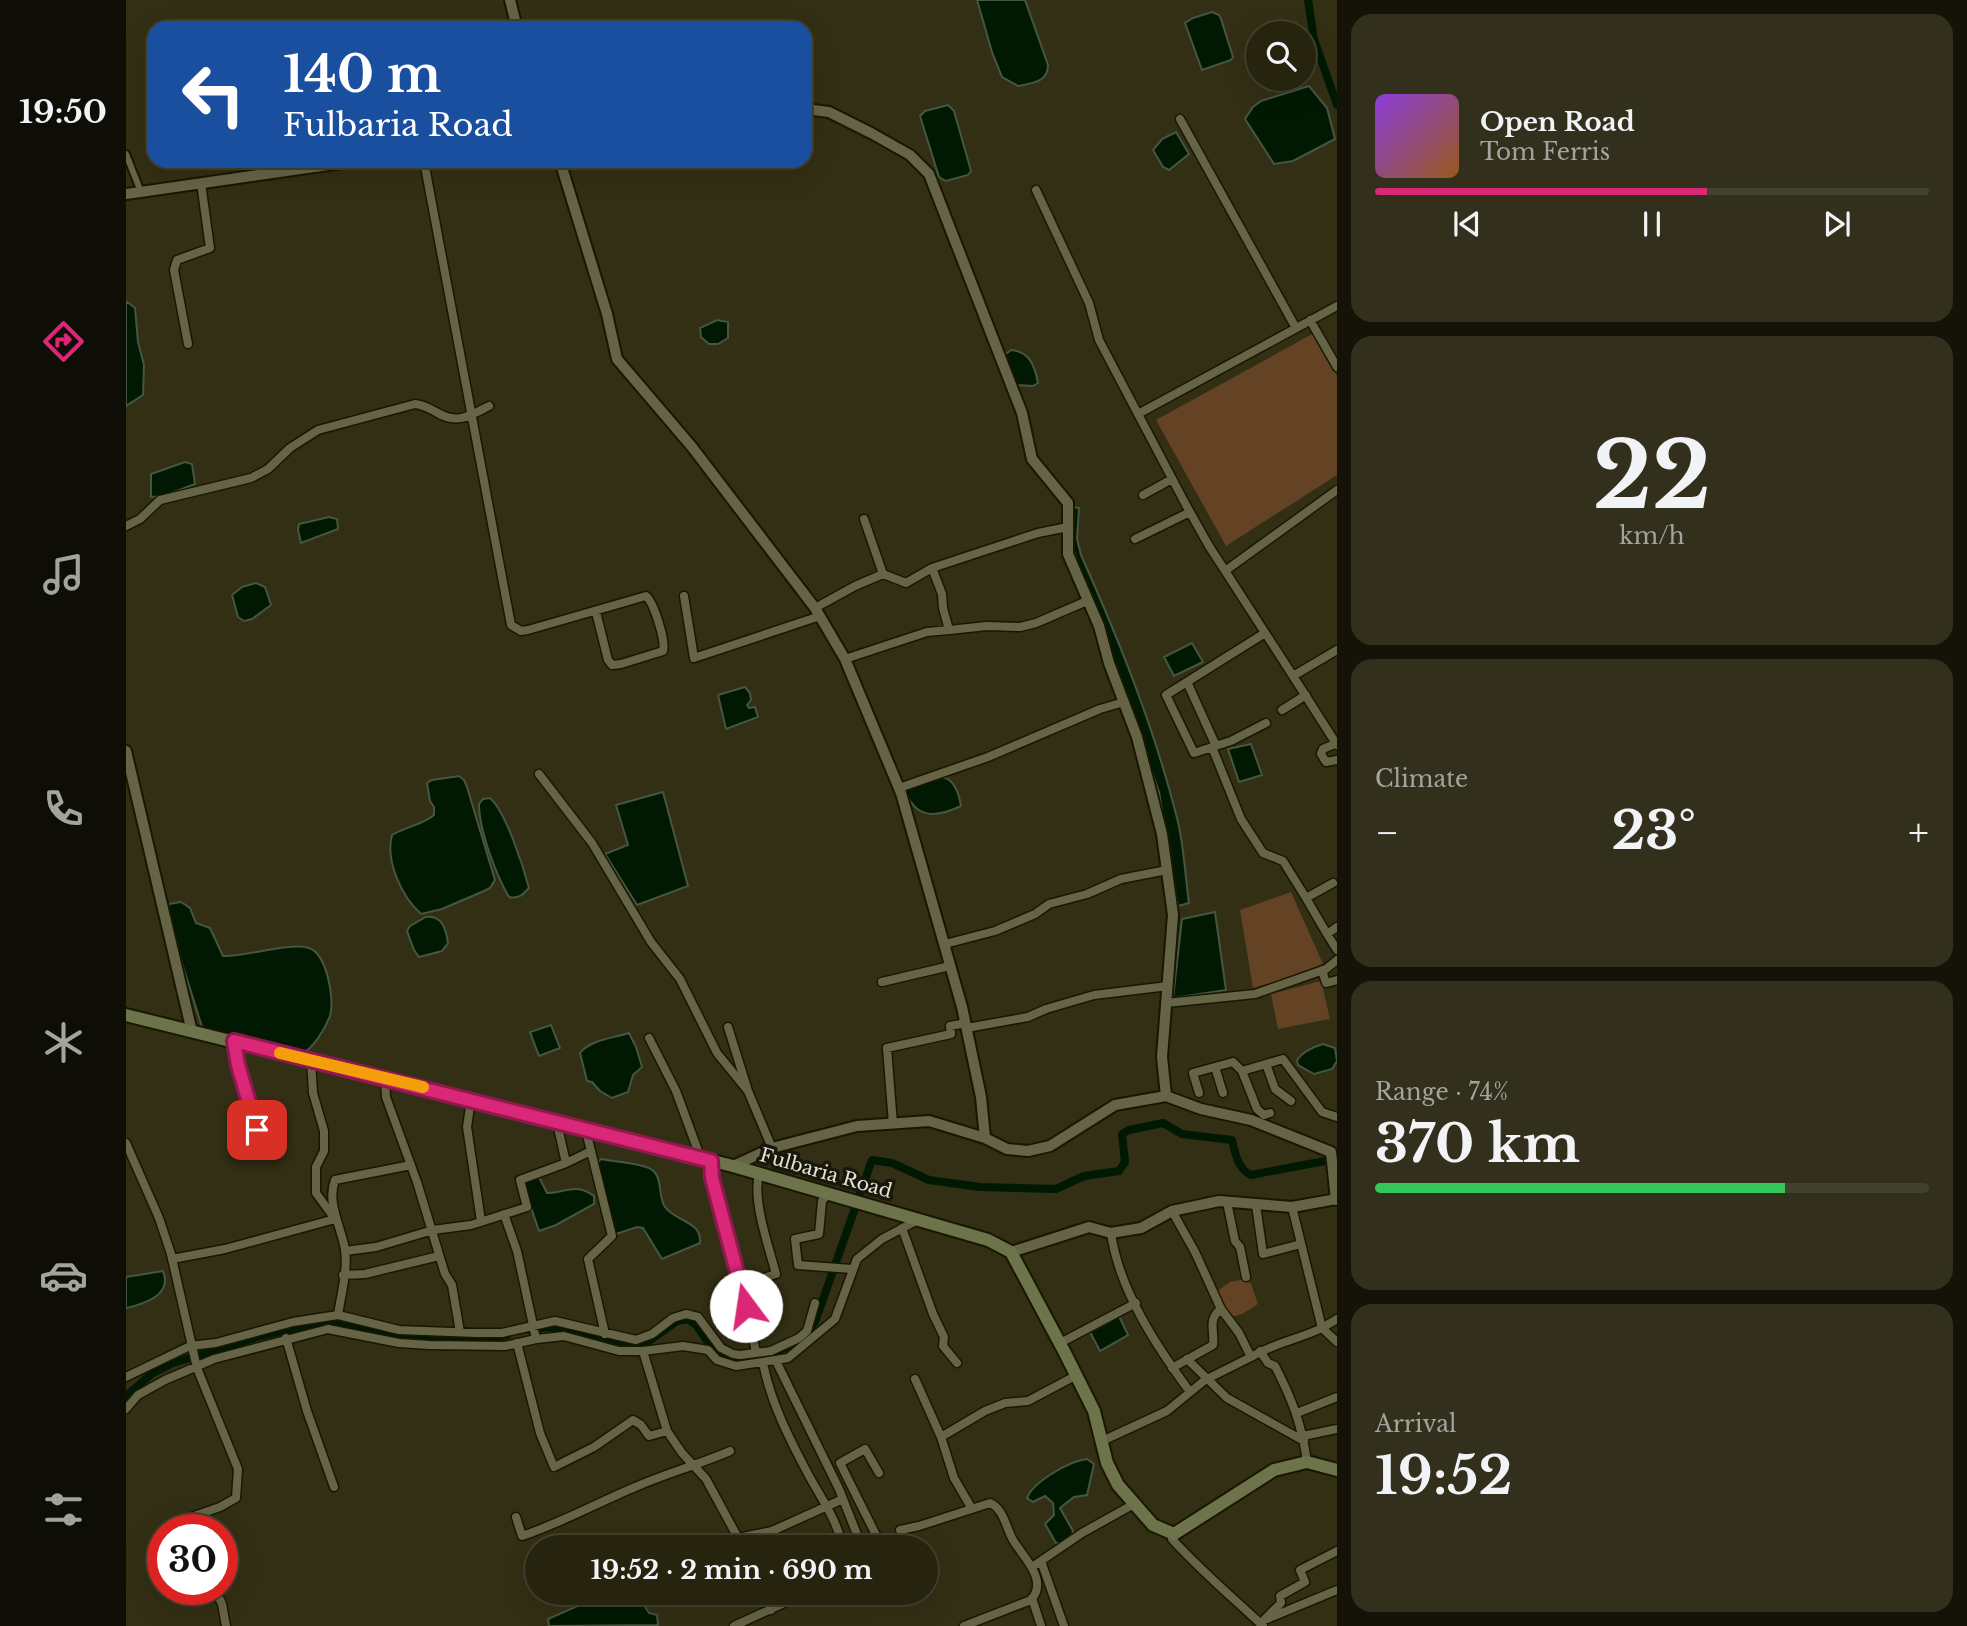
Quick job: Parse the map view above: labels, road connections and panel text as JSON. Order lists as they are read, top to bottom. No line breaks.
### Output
{"streets":{"main road":["Fulbaria Road"]},"page":{"tabs":"19:50","turn":["140 m","Fulbaria Road"],"song":["Open Road","Tom Ferris"],"tile":[["22","km/h"],"Climate",["Range · 74%","370 km"],["Arrival","19:52"]],"heat":["−","23°","+"],"limit":"30","trip":"19:52 · 2 min · 690 m"}}
